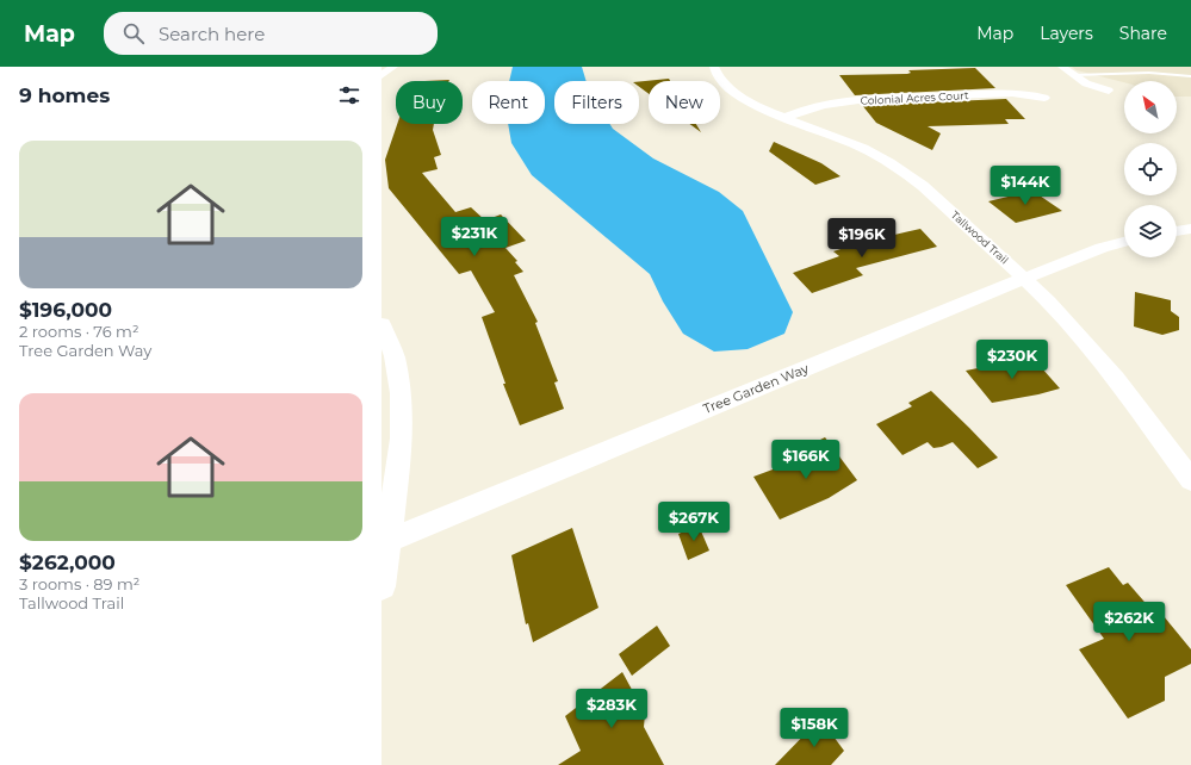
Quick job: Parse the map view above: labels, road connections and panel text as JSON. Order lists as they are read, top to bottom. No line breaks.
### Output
{"streets":{"street":["Colonial Acres Court","Tallwood Trail","Tree Garden Way"]},"crossings":[["Colonial Acres Court","Tallwood Trail"],["Tallwood Trail","Tree Garden Way"]],"north":"top left","page":{"header":"Map","search":"Search here","nav":["Map","Layers","Share"],"heading":"9 homes","chip":["Buy","Rent","Filters","New"],"list":[{"name":"$196,000","note":"2 rooms · 76 m² · Tree Garden Way"},{"name":"$262,000","note":"3 rooms · 89 m² · Tallwood Trail"}],"price":["$144K","$231K","$196K","$230K","$166K","$267K","$262K","$283K","$158K"]}}
